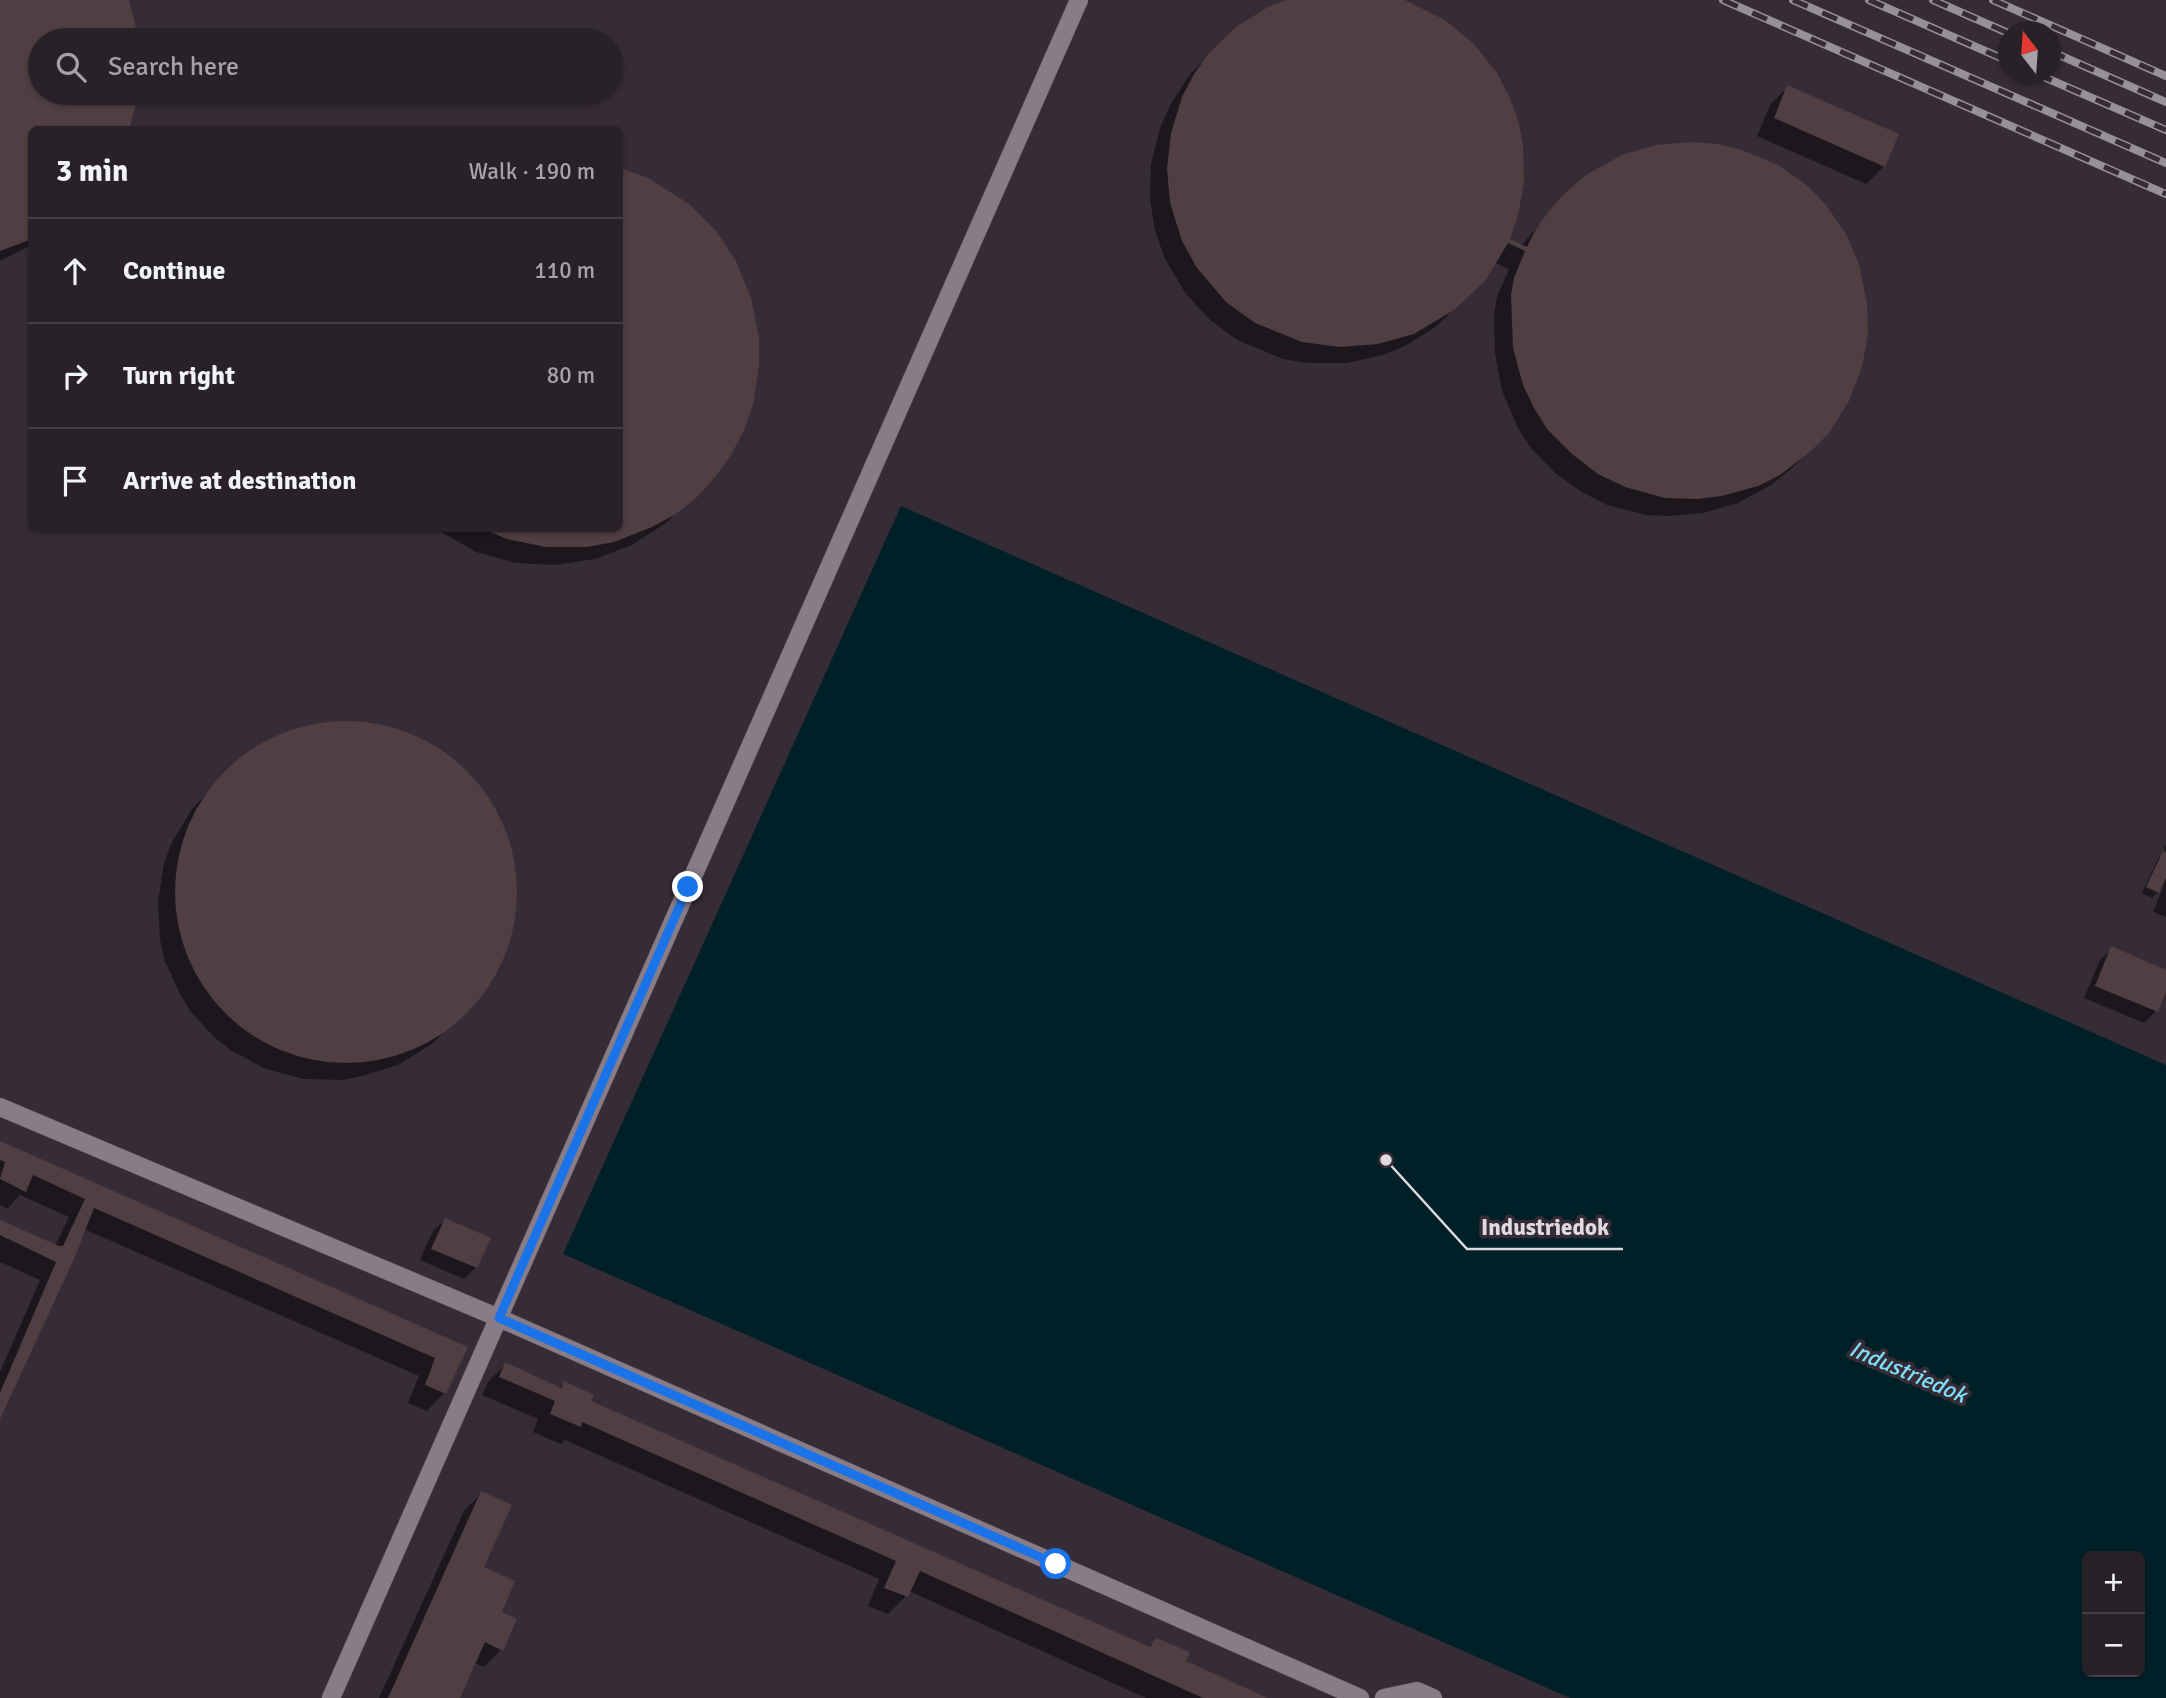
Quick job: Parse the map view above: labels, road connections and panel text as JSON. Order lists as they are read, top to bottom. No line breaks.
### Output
{"water":["Industriedok"],"places":["Industriedok"],"north":"top","page":{"search":"Search here","heading":["3 min","Walk · 190 m"],"list":[["Continue","110 m"],["Turn right","80 m"],"Arrive at destination"],"map_buttons":["+","−"]}}
